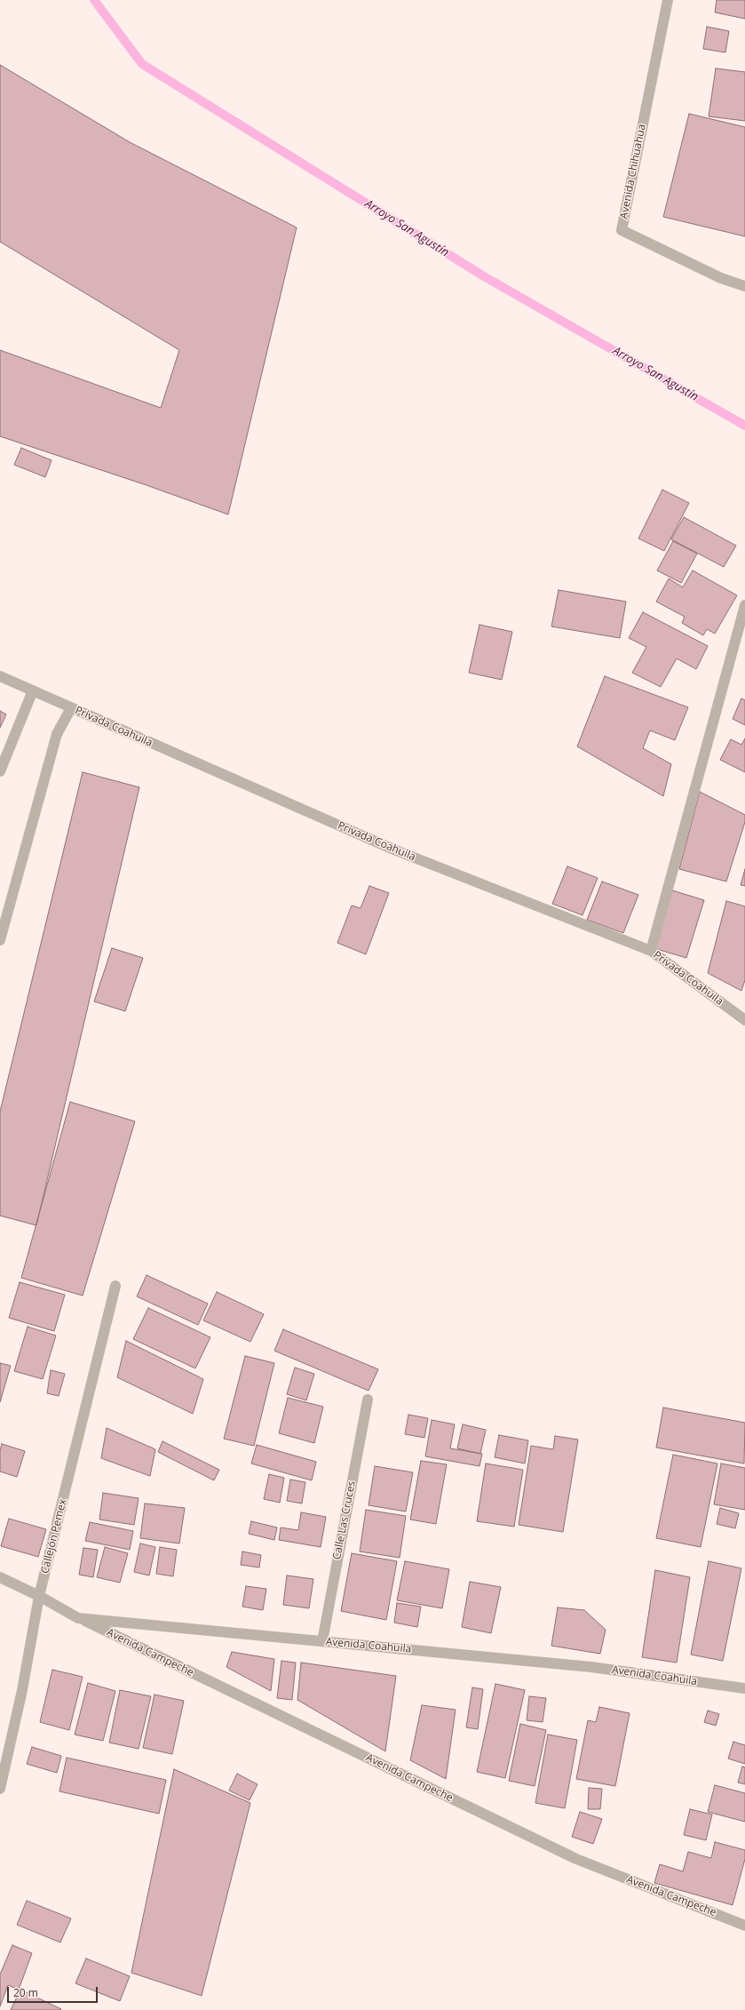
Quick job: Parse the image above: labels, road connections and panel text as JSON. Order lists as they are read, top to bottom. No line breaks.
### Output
{"streets":{"street":["Avenida Chihuahua","Privada Coahuila","Calle Las Cruces","Callejón Pemex","Avenida Coahuila","Avenida Campeche"]},"crossings":[["Calle Las Cruces","Avenida Coahuila"],["Callejón Pemex","Avenida Coahuila"],["Avenida Coahuila","Avenida Campeche"]],"water":["Arroyo San Agustín"],"scale_bar":"20 m"}
